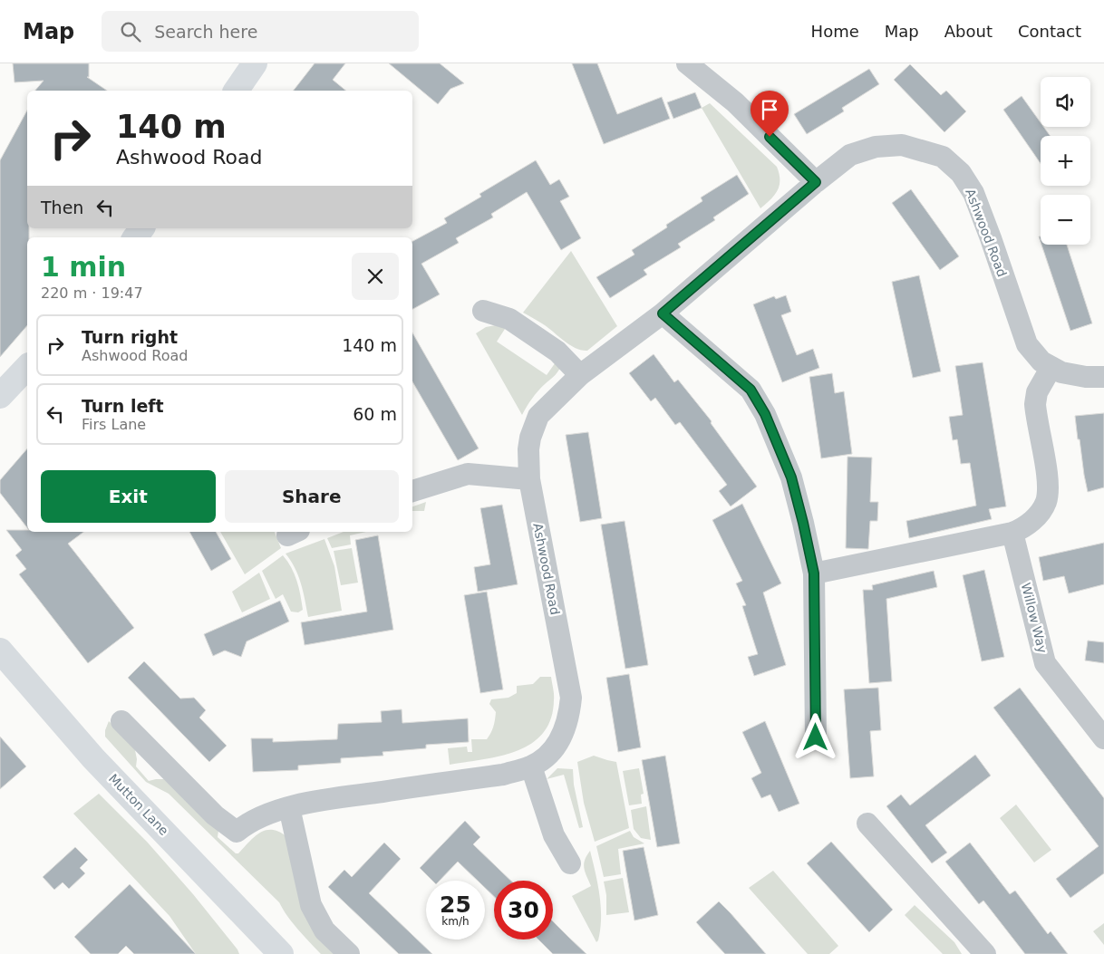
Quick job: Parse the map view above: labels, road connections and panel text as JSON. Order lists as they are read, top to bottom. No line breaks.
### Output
{"streets":{"main road":["Mutton Lane"],"street":["Ashwood Road","Willow Way"]},"page":{"header":"Map","search":"Search here","nav":["Home","Map","About","Contact"],"map_buttons":["+","−"],"turn":["140 m","Ashwood Road"],"then":"Then","heading":["1 min","220 m · 19:47"],"list":[{"name":"Turn right","note":"Ashwood Road","value":"140 m"},{"name":"Turn left","note":"Firs Lane","value":"60 m"}],"buttons":["Exit","Share"],"speed":"25 km/h","limit":"30"}}
